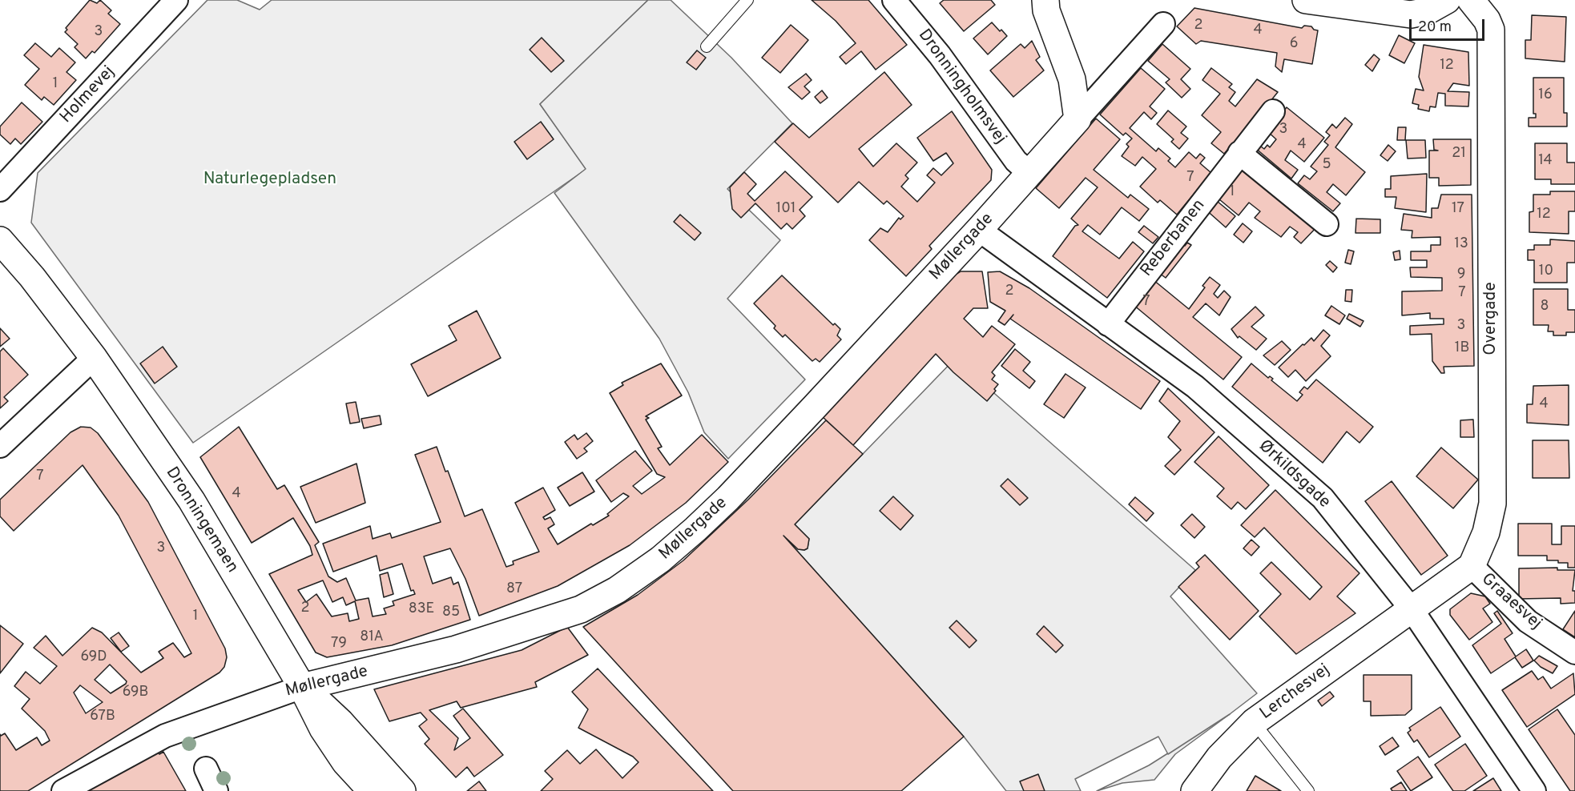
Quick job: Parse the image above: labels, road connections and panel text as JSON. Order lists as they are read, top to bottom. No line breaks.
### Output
{"streets":{"street":["Dronningholmsvej","Holmevej","Reberbanen","Møllergade","Overgade","Ørkildsgade","Dronningemaen","Graaesvej","Lerchesvej"]},"crossings":[["Dronningholmsvej","Møllergade"],["Reberbanen","Ørkildsgade"],["Møllergade","Ørkildsgade"],["Møllergade","Dronningemaen"],["Overgade","Graaesvej"],["Ørkildsgade","Lerchesvej"]],"parks":["Naturlegepladsen"],"house_numbers":["2","4","3","6","12","1","16","3","4","21","14","5","7","1","101","17","12","13","10","9","2","7","7","8","3","1B","4","7","4","3","87","2","83E","85","1","81A","79","69D","69B","67B"],"scale_bar":"20 m"}
